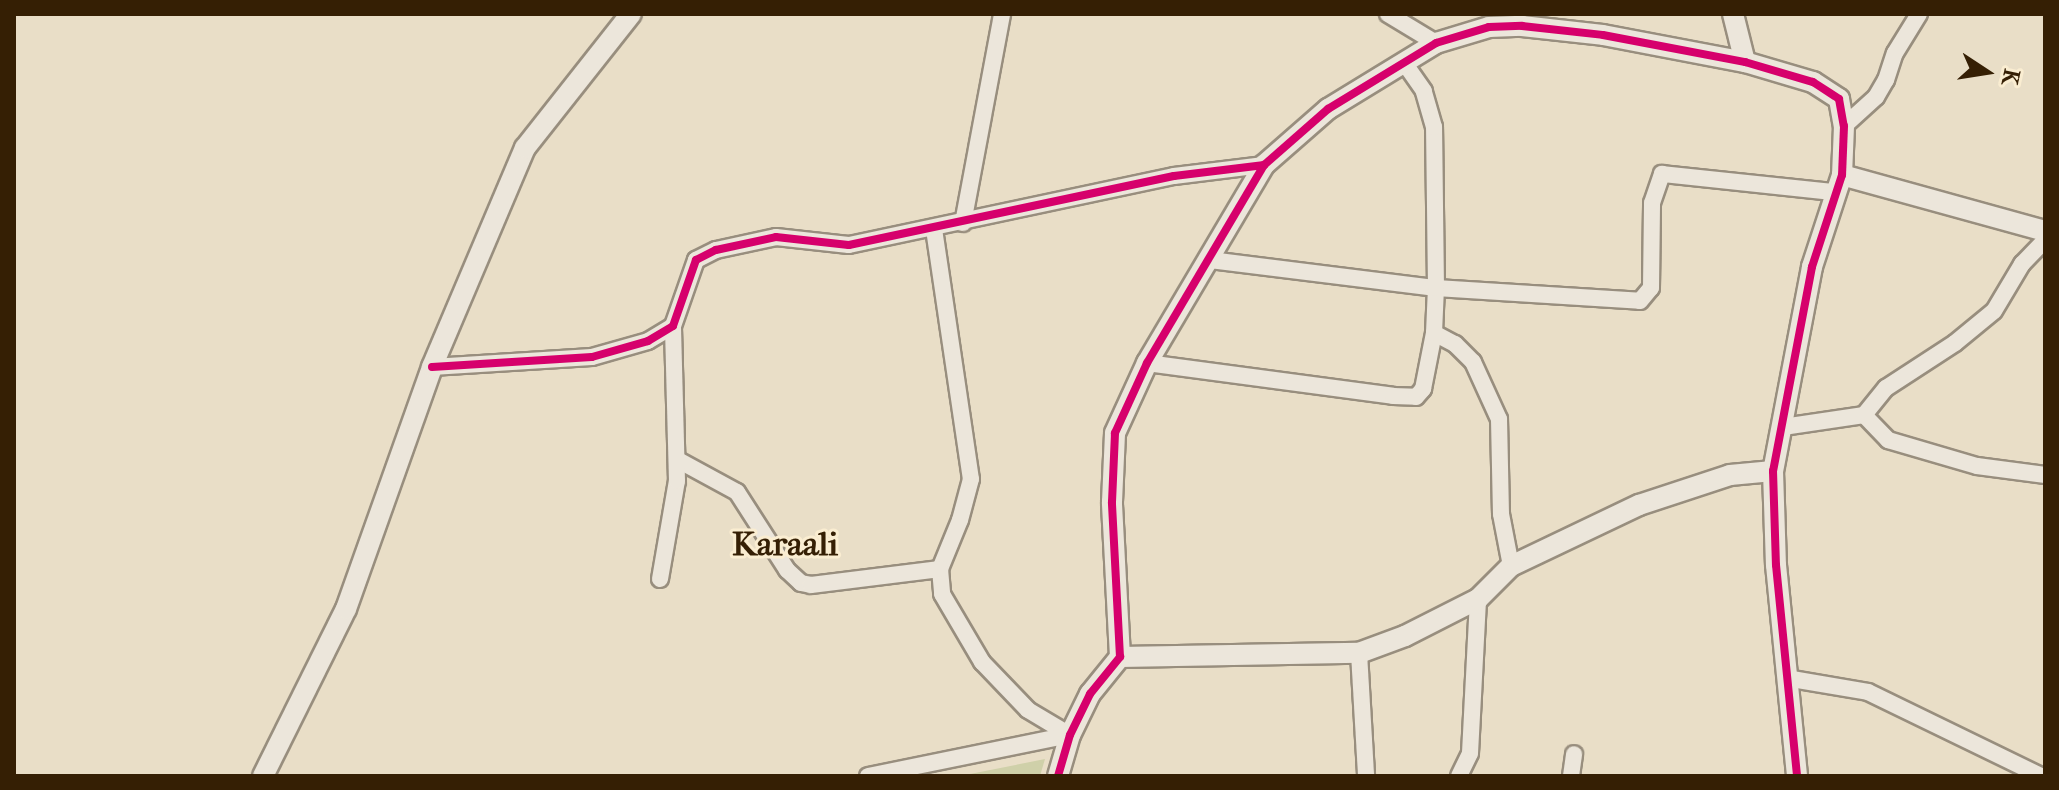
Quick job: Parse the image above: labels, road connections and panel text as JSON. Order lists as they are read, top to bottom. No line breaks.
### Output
{"districts":["Karaali"],"north":"right"}
